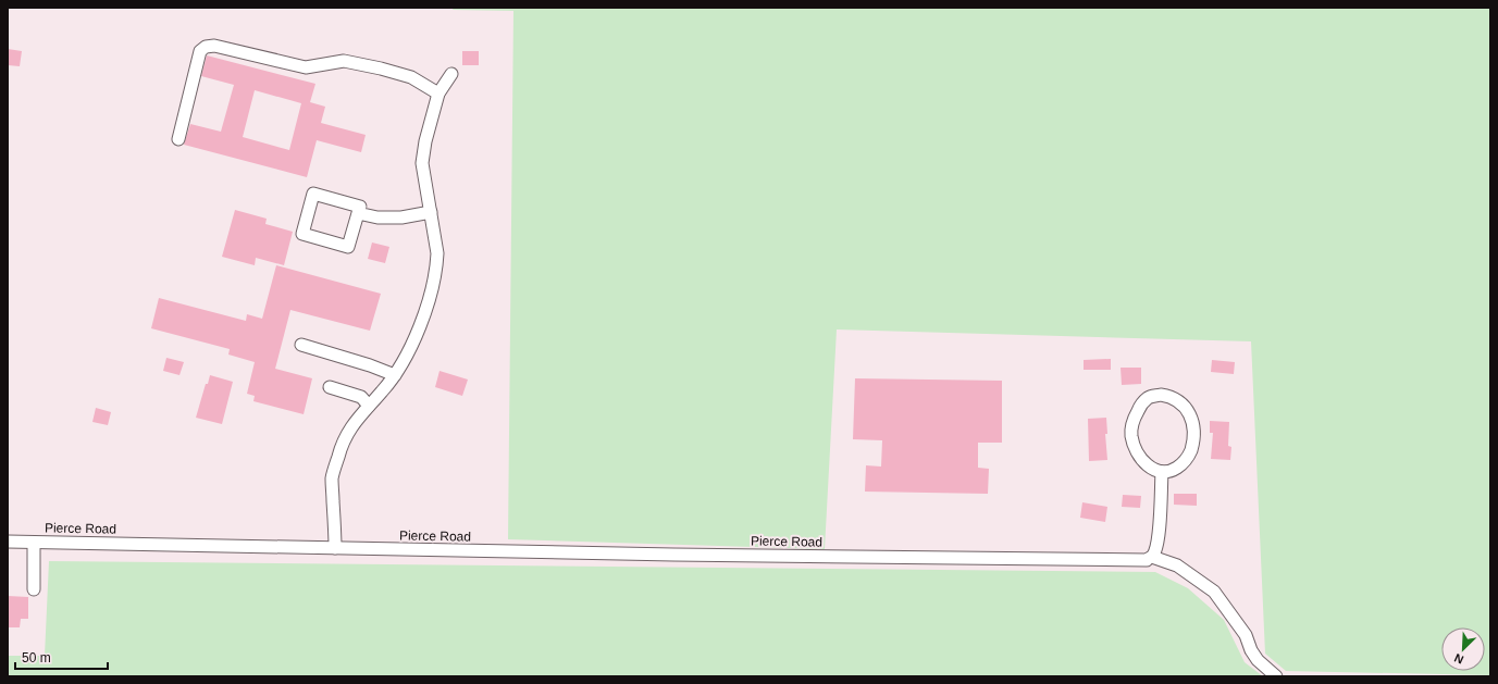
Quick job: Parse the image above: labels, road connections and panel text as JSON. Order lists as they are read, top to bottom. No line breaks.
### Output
{"streets":{"lane":["Pierce Road"]},"scale_bar":"50 m","north":"bottom left"}
